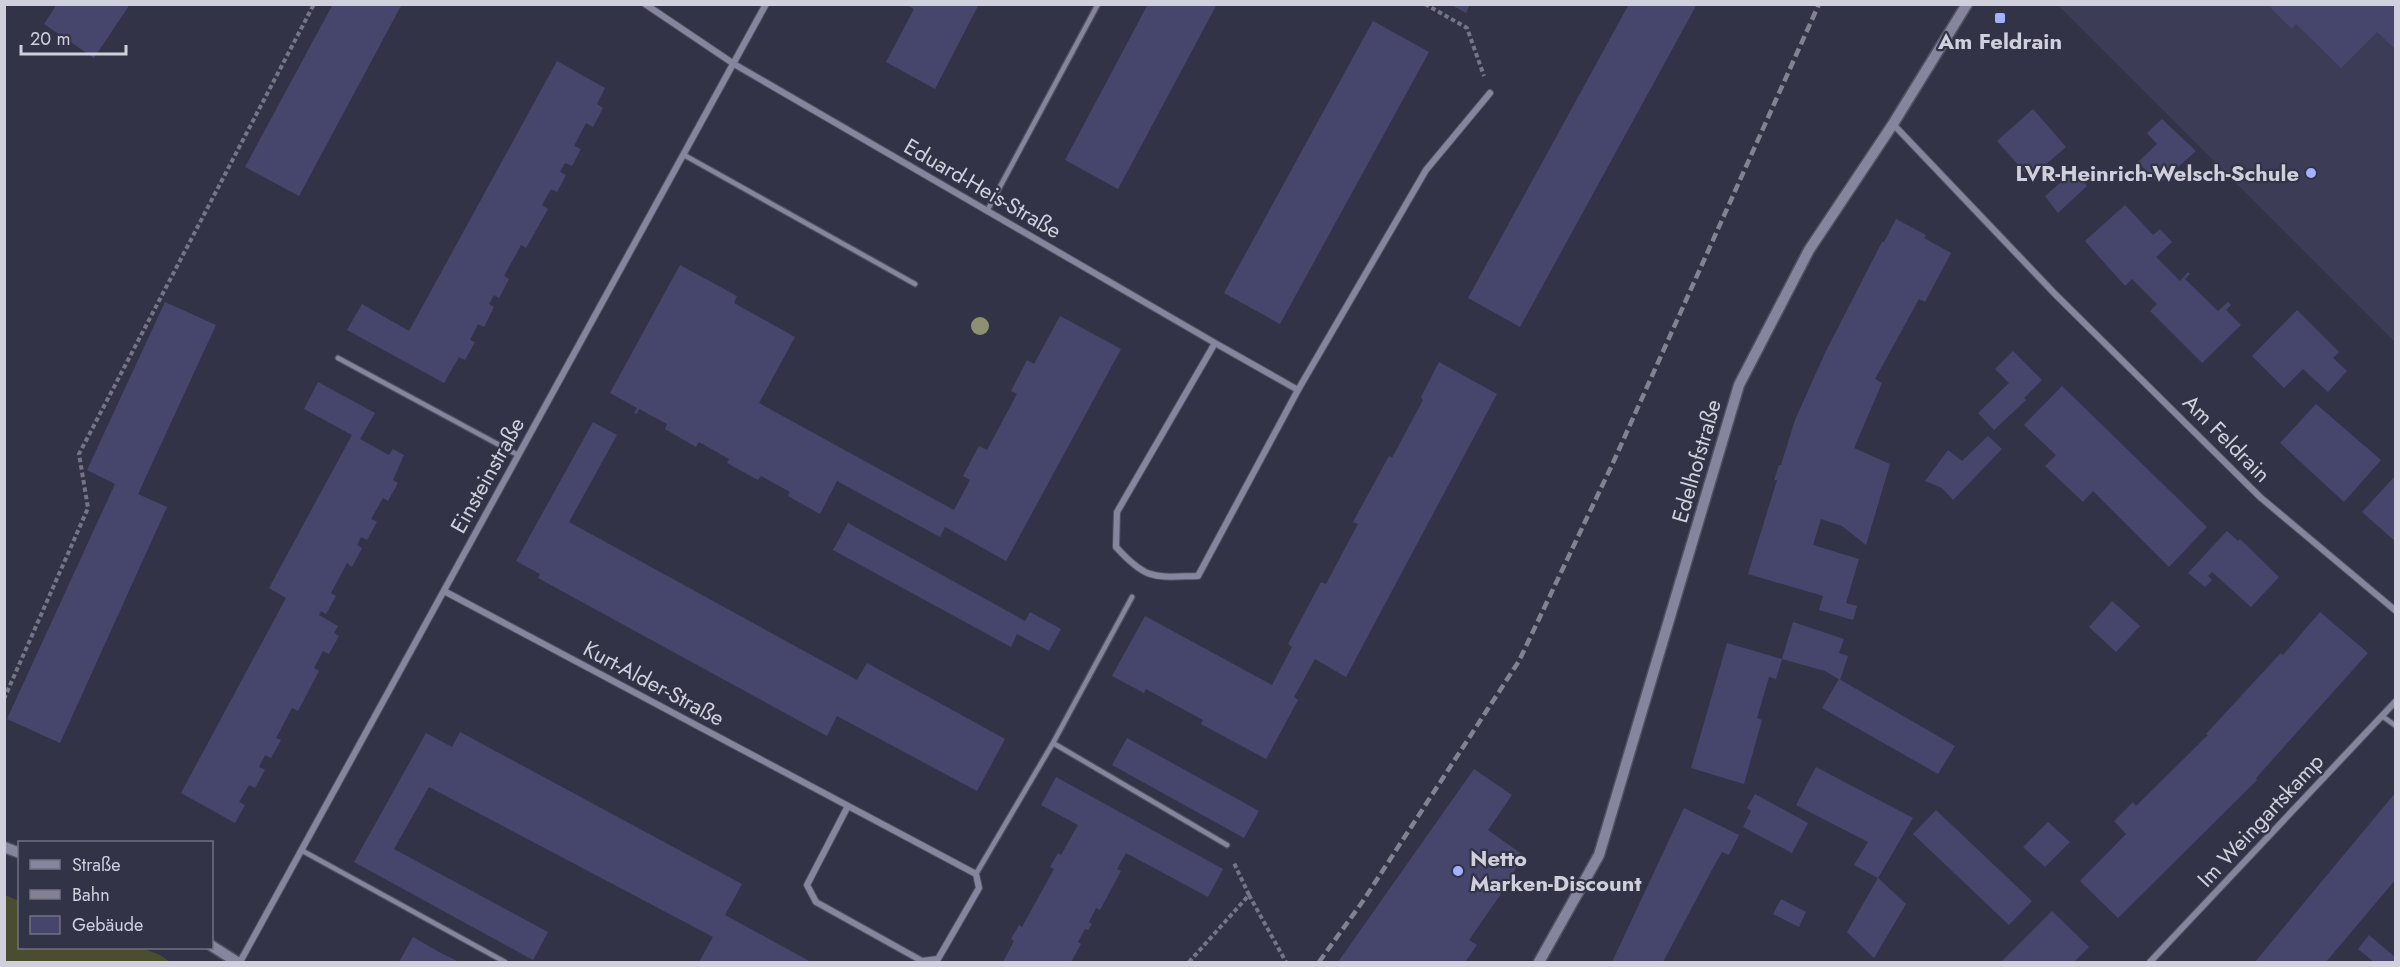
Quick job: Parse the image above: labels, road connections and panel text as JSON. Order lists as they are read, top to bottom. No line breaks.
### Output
{"streets":{"street":["Eduard-Heis-Straße","Am Feldrain","Edelhofstraße","Einsteinstraße","Kurt-Alder-Straße","Im Weingartskamp"]},"crossings":[["Eduard-Heis-Straße","Einsteinstraße"],["Am Feldrain","Edelhofstraße"],["Einsteinstraße","Kurt-Alder-Straße"]],"places":{"transit":["Am Feldrain"],"other":["LVR-Heinrich-Welsch-Schule","Netto Marken-Discount"]},"legend":["Straße","Bahn","Gebäude"],"scale_bar":"20 m"}
